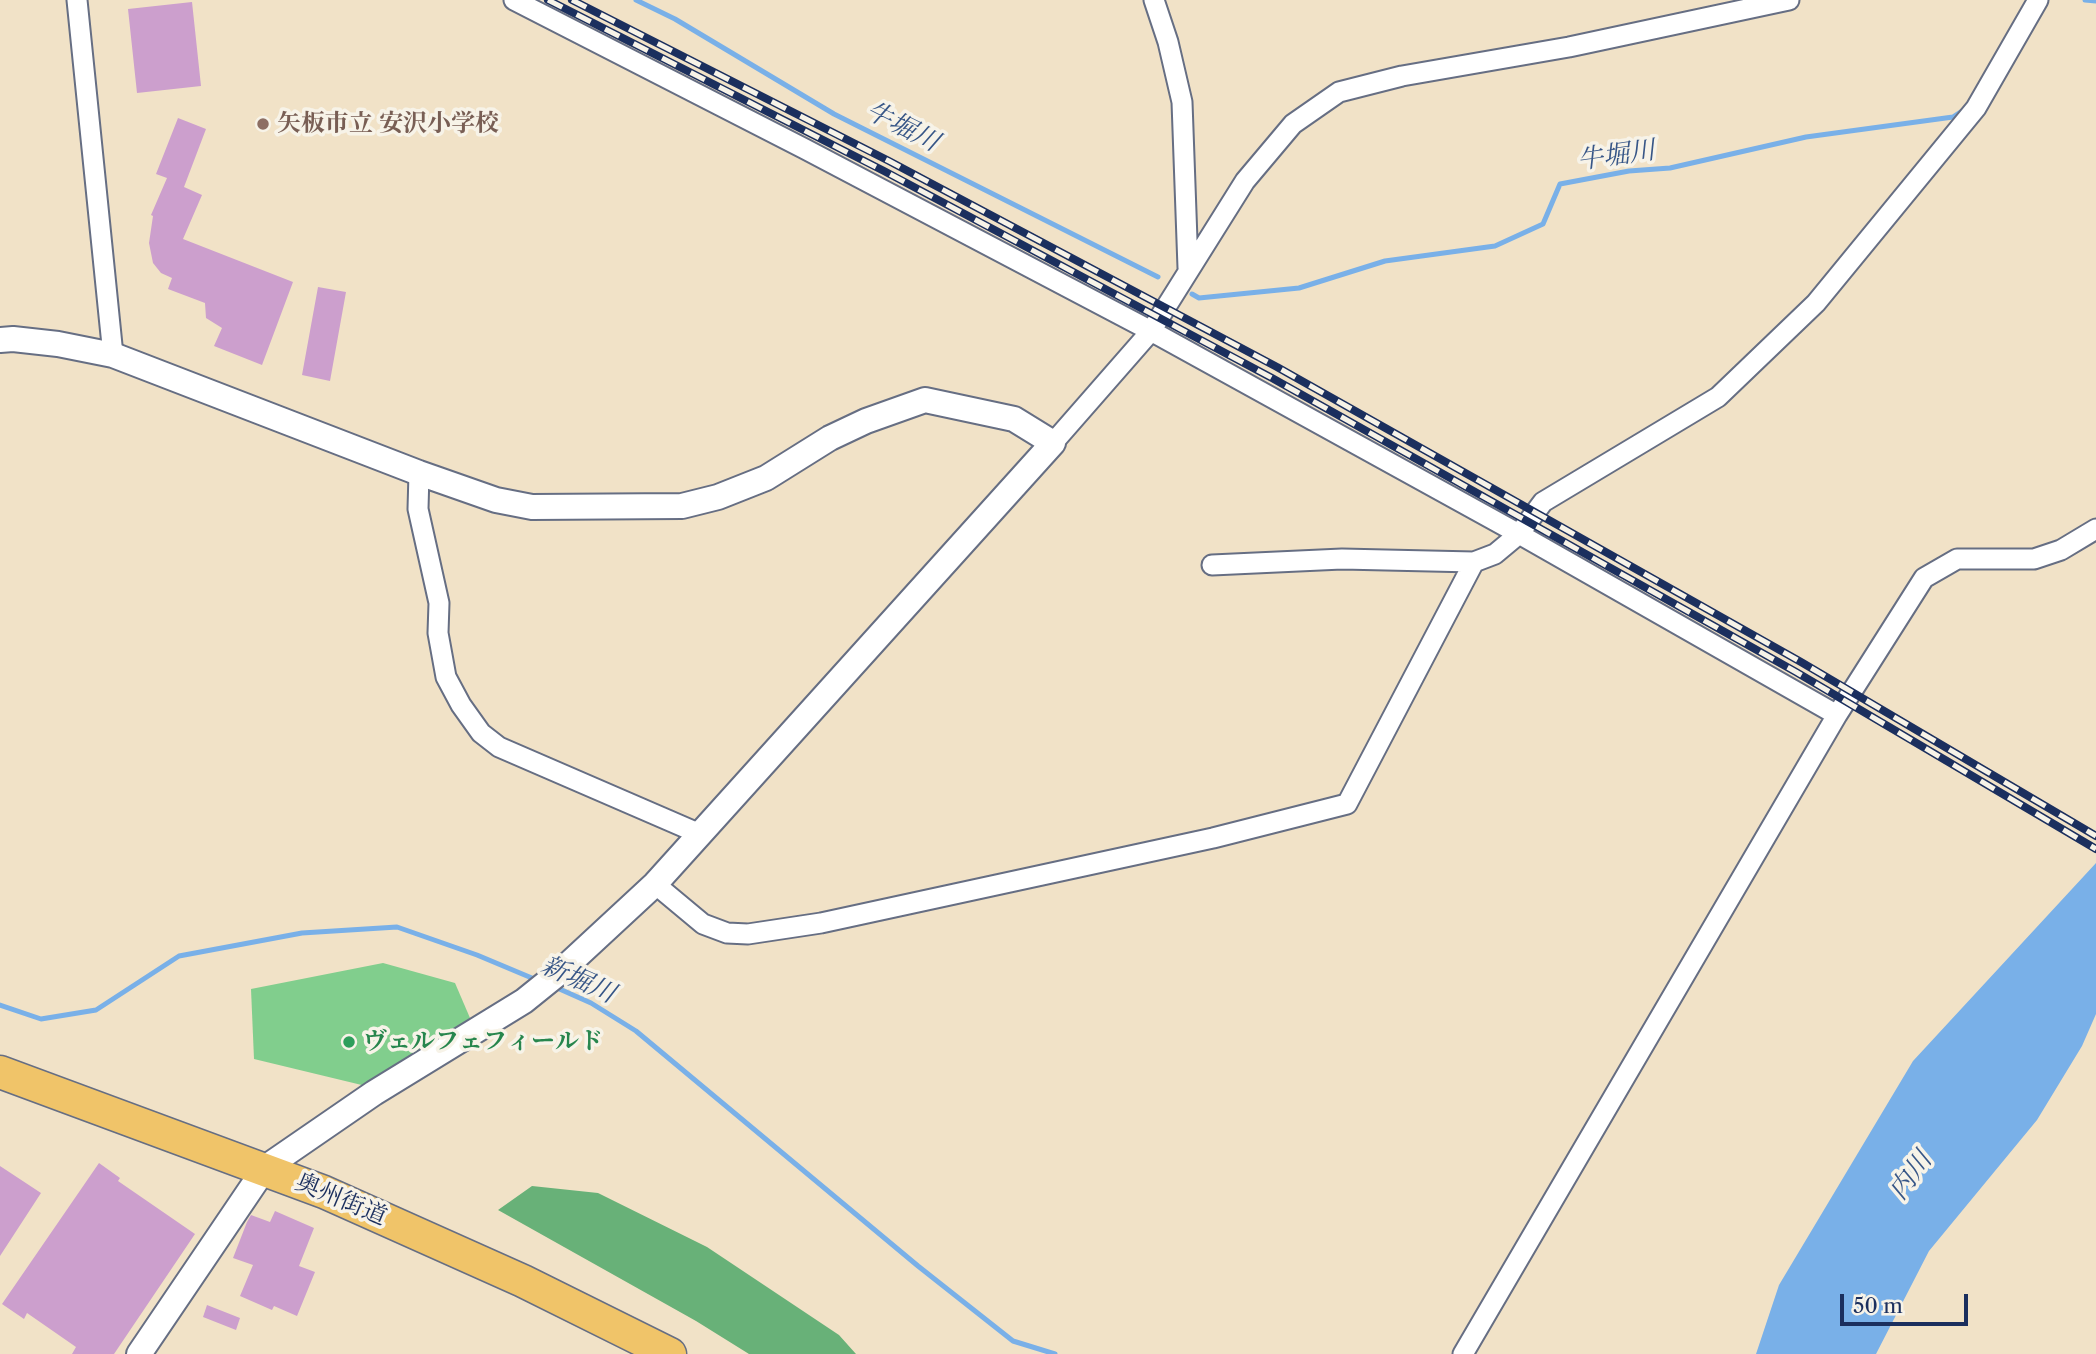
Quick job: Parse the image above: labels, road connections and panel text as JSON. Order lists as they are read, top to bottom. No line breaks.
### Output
{"streets":{"highway":["奥州街道"]},"water":["牛堀川","新堀川","内川"],"places":["矢板市立 安沢小学校","ヴェルフェフィールド"],"scale_bar":"50 m"}
